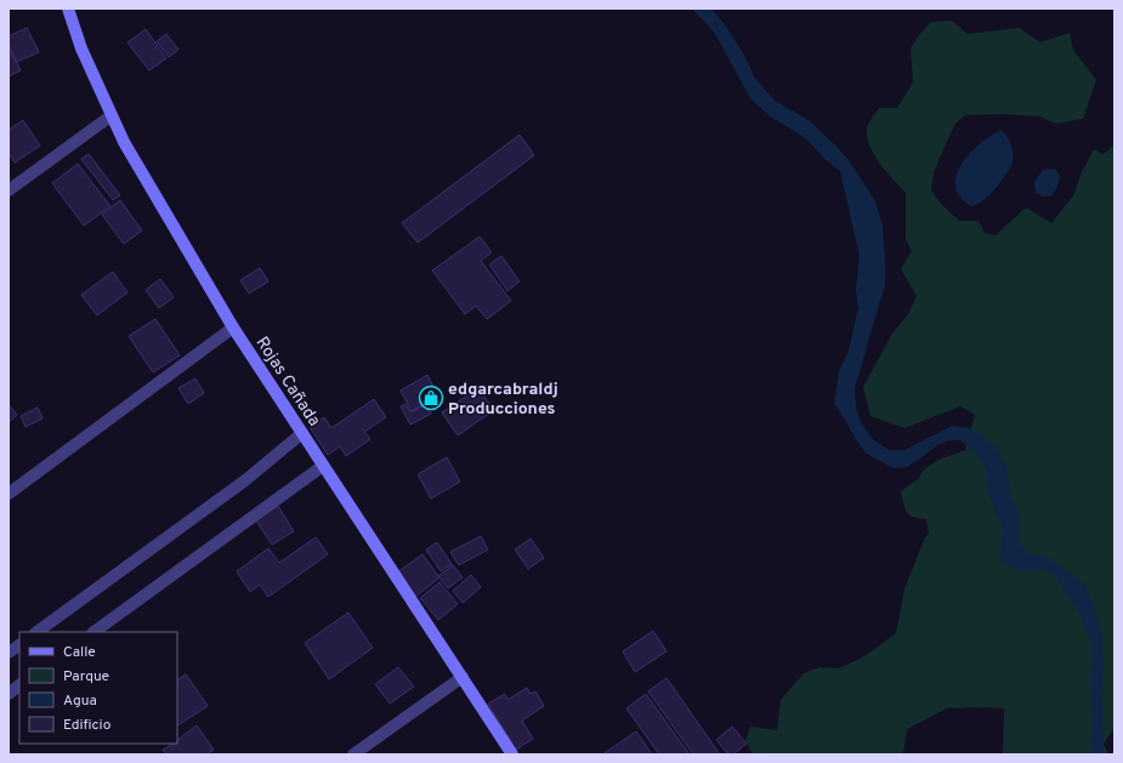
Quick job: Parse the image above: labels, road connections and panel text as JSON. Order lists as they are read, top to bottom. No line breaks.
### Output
{"streets":{"main road":["Rojas Cañada"]},"places":{"shop":["edgarcabraldj Producciones"]},"legend":["Calle","Parque","Agua","Edificio"]}
